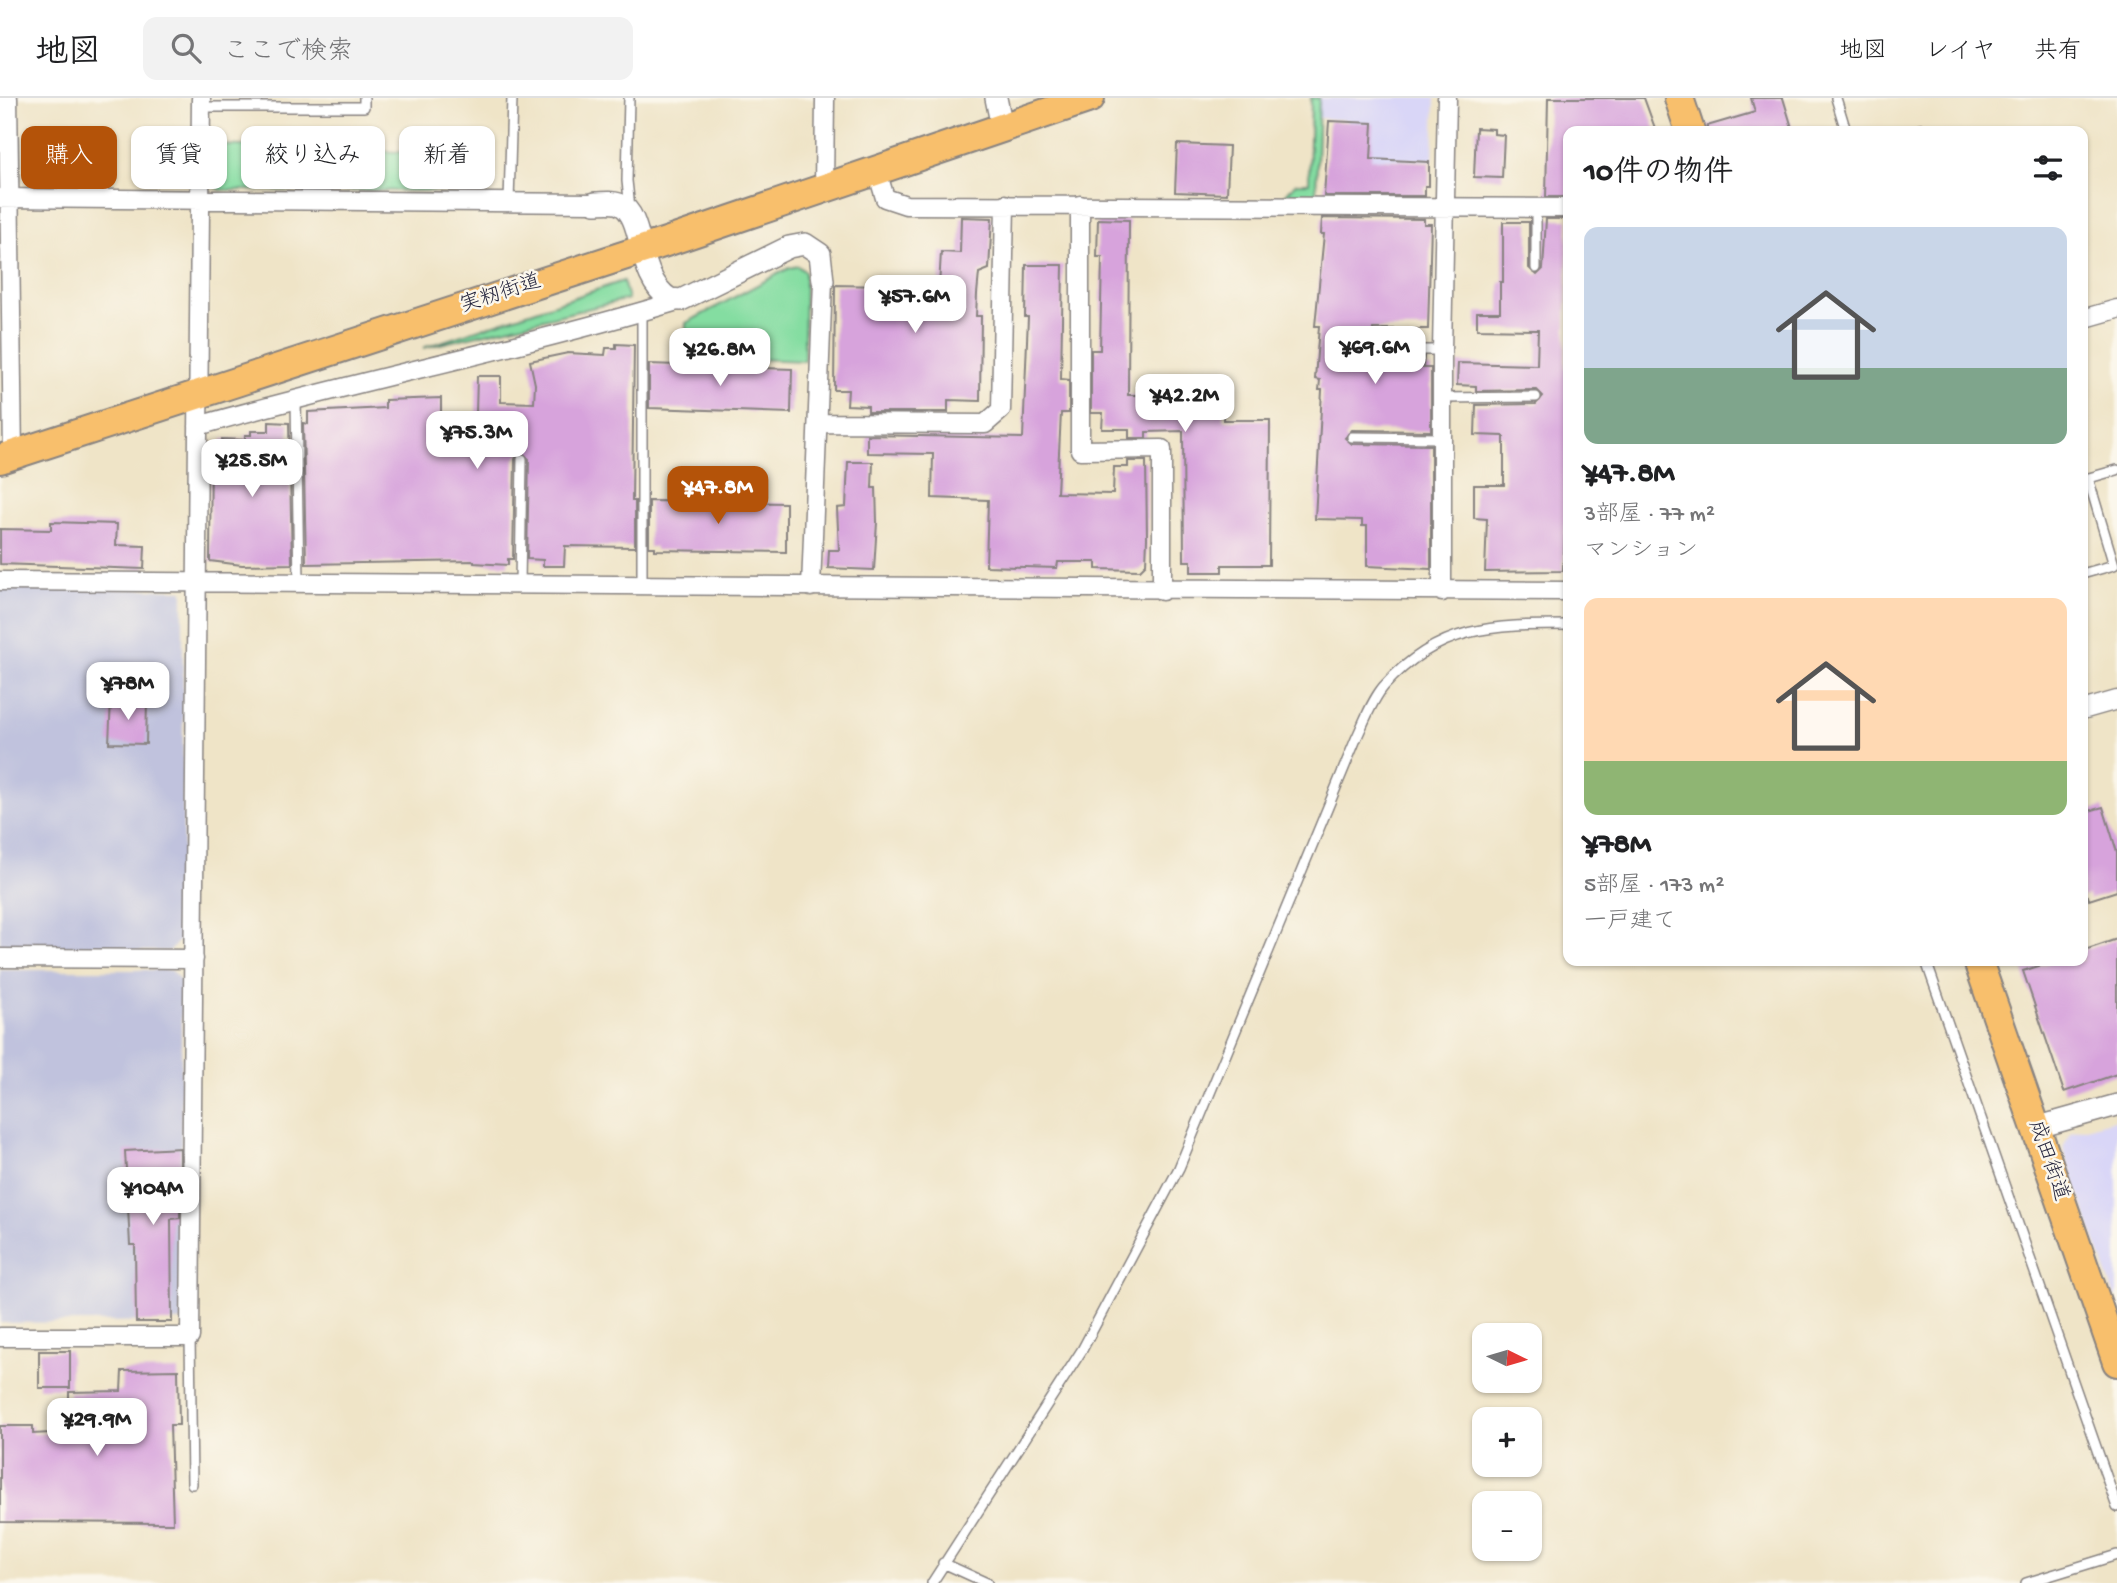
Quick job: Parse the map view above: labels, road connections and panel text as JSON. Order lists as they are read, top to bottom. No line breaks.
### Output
{"streets":{"main road":["実籾街道","成田街道"]},"north":"right","page":{"header":"地図","search":"ここで検索","nav":["地図","レイヤ","共有"],"chip":["購入","賃貸","絞り込み","新着"],"heading":"10件の物件","list":[{"name":"¥47.8M","note":"3部屋 · 77 m² · マンション"},{"name":"¥78M","note":"5部屋 · 173 m² · 一戸建て"}],"price":["¥57.6M","¥69.6M","¥26.8M","¥42.2M","¥75.3M","¥25.5M","¥47.8M","¥78M","¥104M","¥29.9M"],"map_buttons":["+","−"]}}
